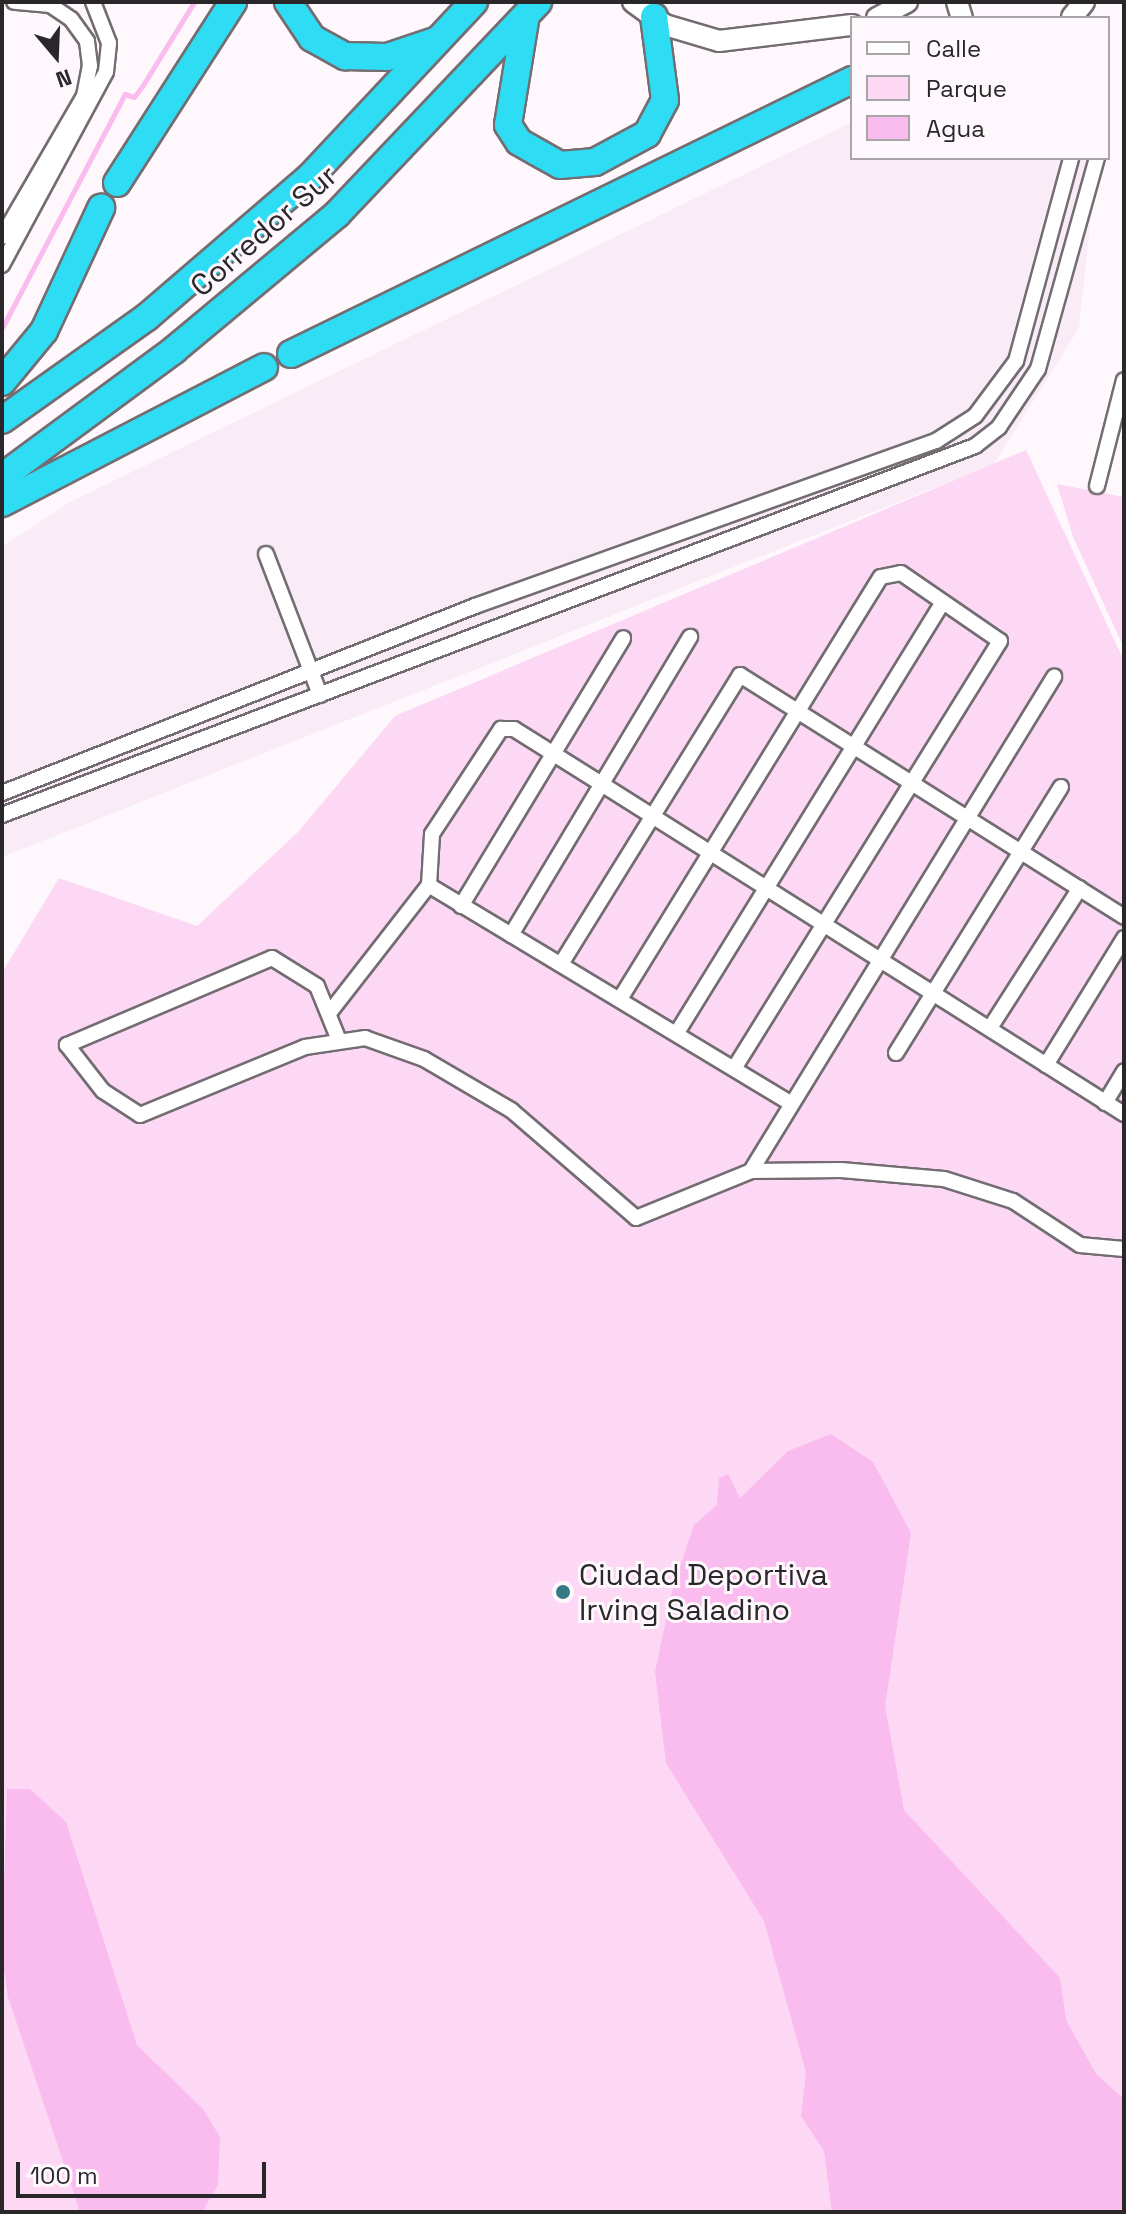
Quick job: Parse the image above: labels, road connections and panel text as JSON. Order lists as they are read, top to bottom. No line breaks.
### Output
{"streets":{"highway":["Corredor Sur"]},"places":["Ciudad Deportiva Irving Saladino"],"legend":["Calle","Parque","Agua"],"scale_bar":"100 m","north":"bottom"}
